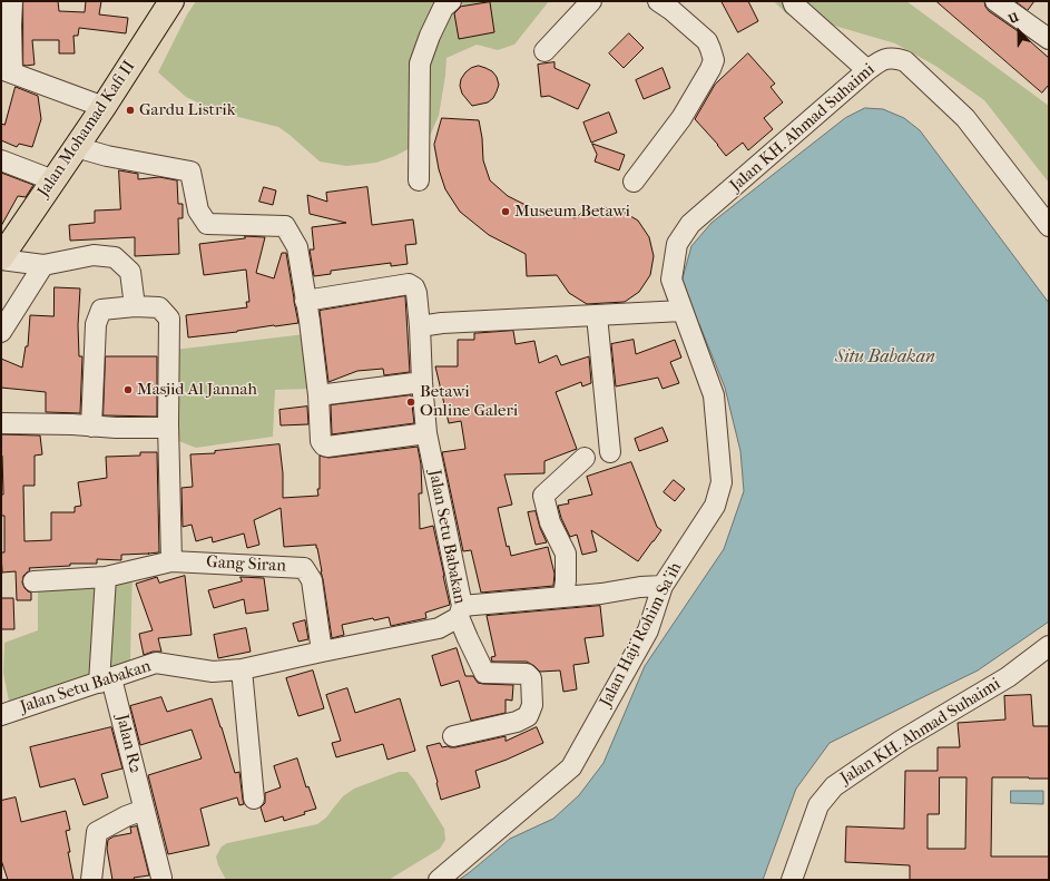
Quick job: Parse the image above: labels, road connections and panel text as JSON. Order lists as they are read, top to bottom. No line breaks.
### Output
{"streets":{"main road":["Jalan Mohamad Kafi II"],"street":["Jalan KH. Ahmad Suhaimi","Jalan Setu Babakan","Gang Siran","Jalan Haji Rohim Sa'ih","Jalan R2"]},"crossings":[["Jalan KH. Ahmad Suhaimi","Jalan Haji Rohim Sa'ih"],["Jalan Setu Babakan","Gang Siran"],["Jalan Setu Babakan","Jalan R2"]],"water":["Situ Babakan"],"places":["Gardu Listrik","Museum Betawi","Masjid Al Jannah","Betawi Online Galeri"],"north":"top"}
